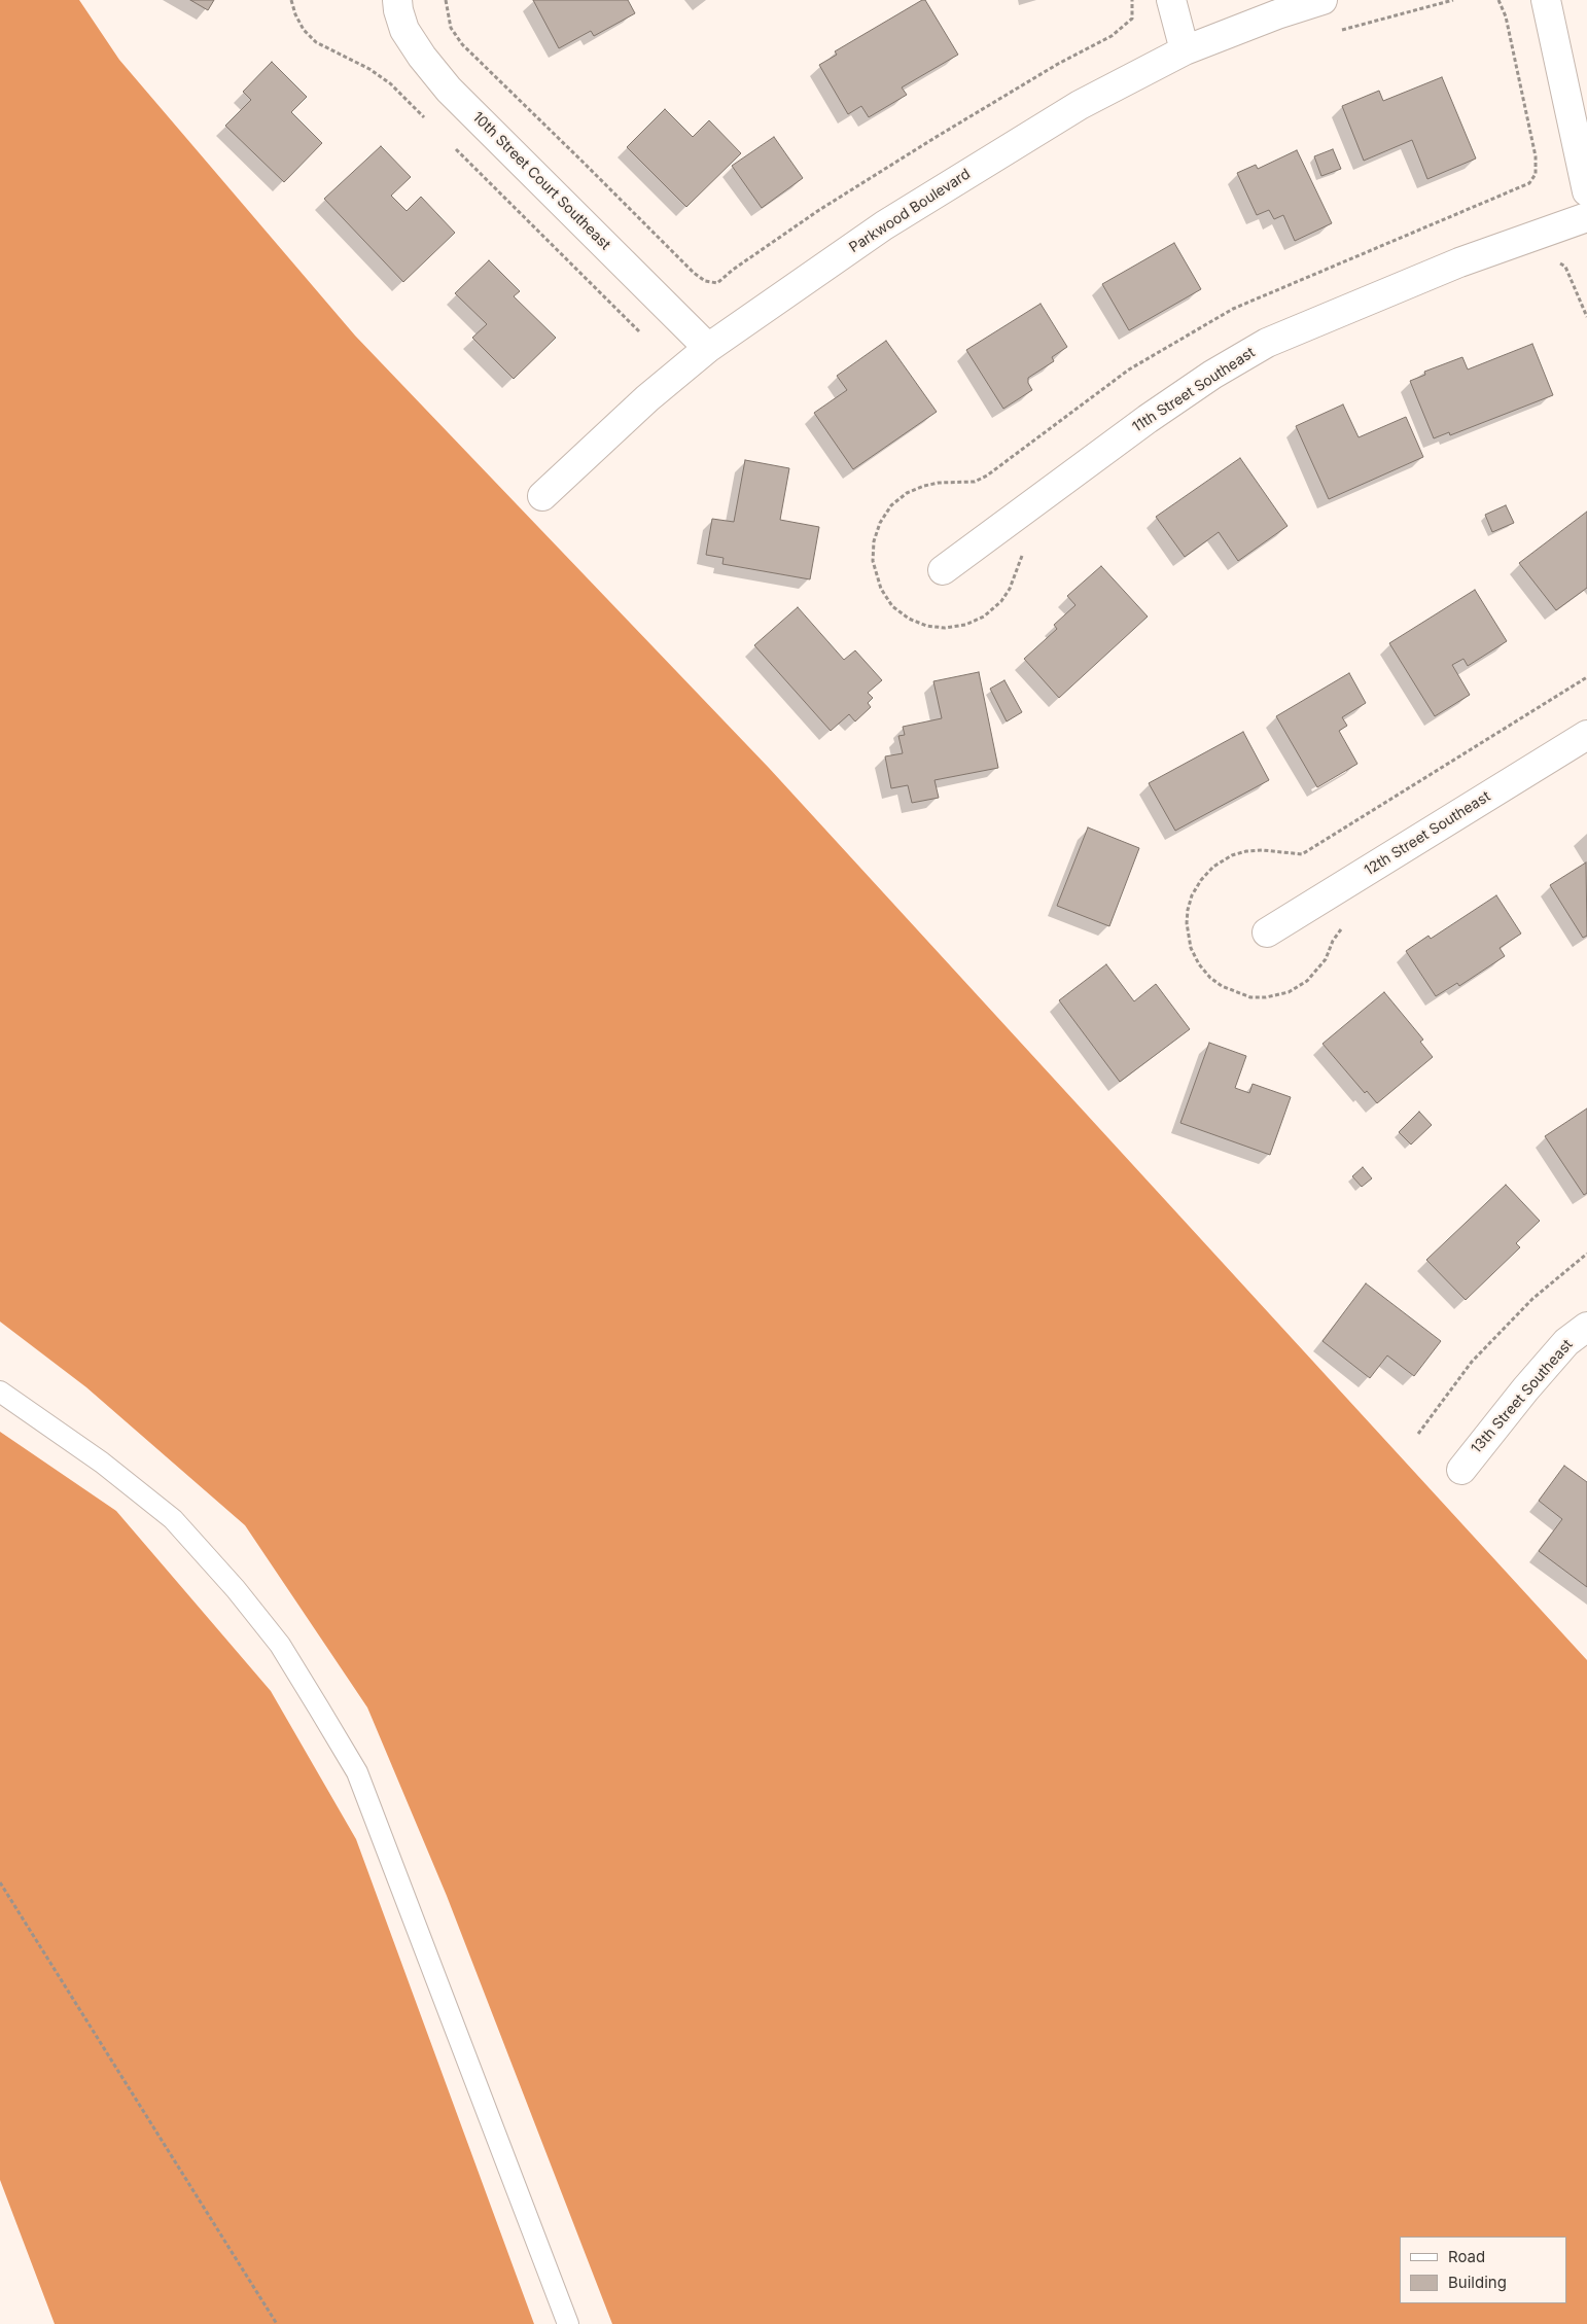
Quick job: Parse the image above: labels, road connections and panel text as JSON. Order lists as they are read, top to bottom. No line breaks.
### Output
{"streets":{"street":["10th Street Court Southeast","Parkwood Boulevard","11th Street Southeast","12th Street Southeast","13th Street Southeast"]},"crossings":[["10th Street Court Southeast","Parkwood Boulevard"]],"legend":["Road","Building"]}
